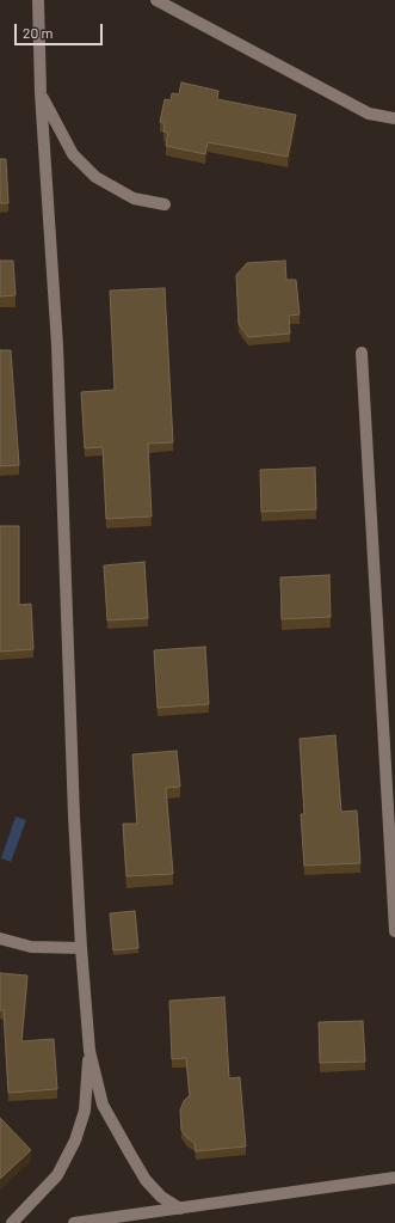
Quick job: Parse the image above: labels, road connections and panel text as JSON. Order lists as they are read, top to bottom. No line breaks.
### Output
{"scale_bar":"20 m"}
